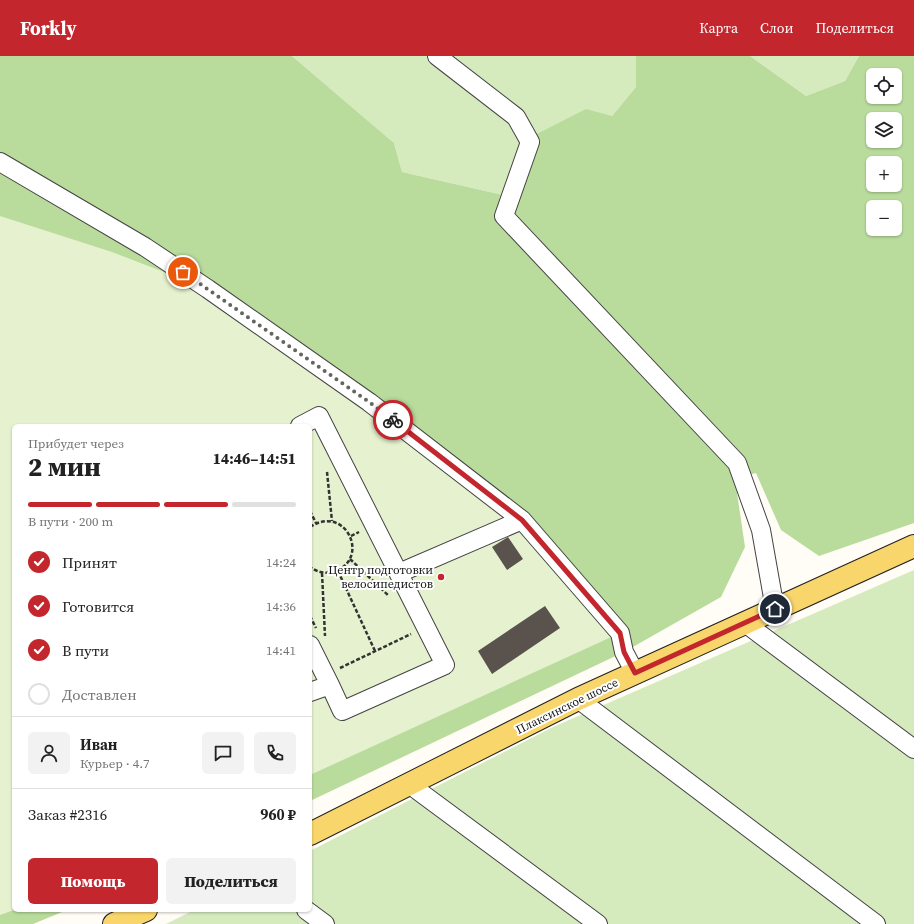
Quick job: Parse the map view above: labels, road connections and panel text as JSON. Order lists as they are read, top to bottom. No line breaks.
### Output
{"streets":{"main road":["Плаксинское шоссе"]},"places":["Центр подготовки велосипедистов"],"page":{"header":"Forkly","nav":["Карта","Слои","Поделиться"],"map_buttons":["+","−"],"heading":["2 мин","Прибудет через","14:46–14:51"],"panel":["Иван","Курьер · 4.7","Заказ #2316","960 ₽"],"bar":"В пути · 200 m","list":[["Принят","14:24"],["Готовится","14:36"],["В пути","14:41"],"Доставлен"],"buttons":["Помощь","Поделиться"]}}
